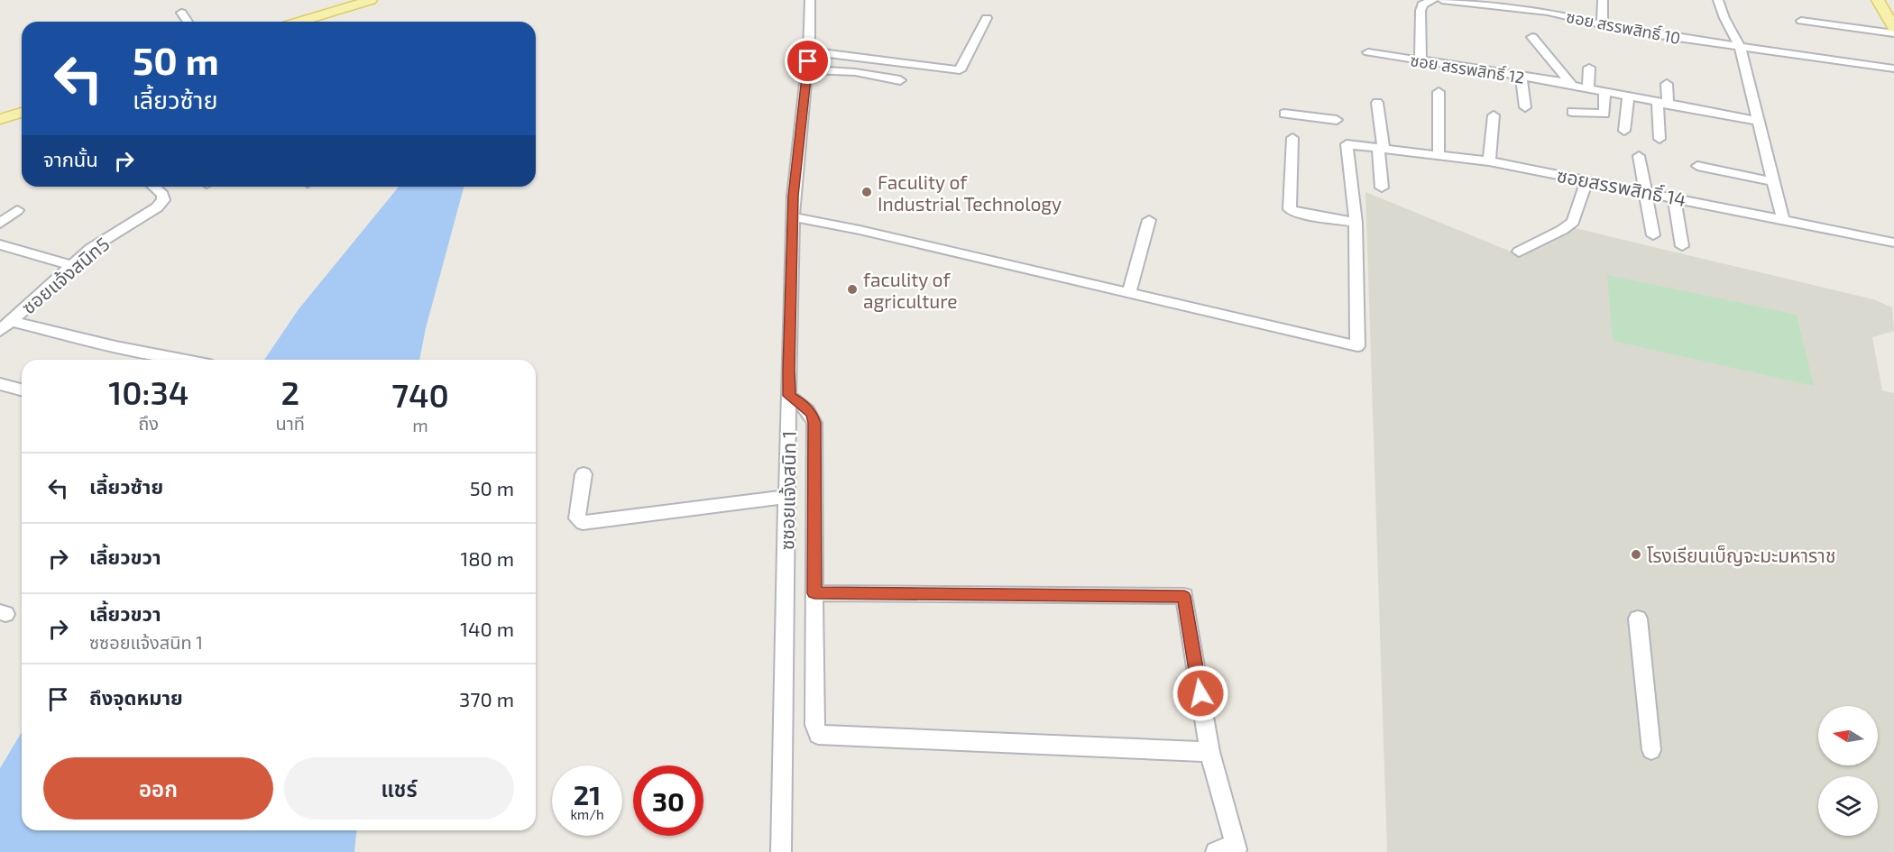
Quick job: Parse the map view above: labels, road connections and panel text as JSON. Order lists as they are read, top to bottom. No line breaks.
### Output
{"streets":{"street":["ซอย สรรพสิทธิ์ 10","ซอย สรรพสิทธิ์ 12","ซอยสรรพสิทธิ์ 14","ซอยแจ้งสนิท5","ซซอยแจ้งสนิท 1"]},"places":["Faculity of Industrial Technology","faculity of agriculture","โรงเรียนเบ็ญจะมะมหาราช"],"north":"left","page":{"turn":["50 m","เลี้ยวซ้าย"],"then":"จากนั้น","eta":["10:34","ถึง","2","นาที","740","m"],"list":[{"name":"เลี้ยวซ้าย","value":"50 m"},{"name":"เลี้ยวขวา","value":"180 m"},{"name":"เลี้ยวขวา","note":"ซซอยแจ้งสนิท 1","value":"140 m"},{"name":"ถึงจุดหมาย","value":"370 m"}],"buttons":["ออก","แชร์"],"speed":"21 km/h","limit":"30"}}
